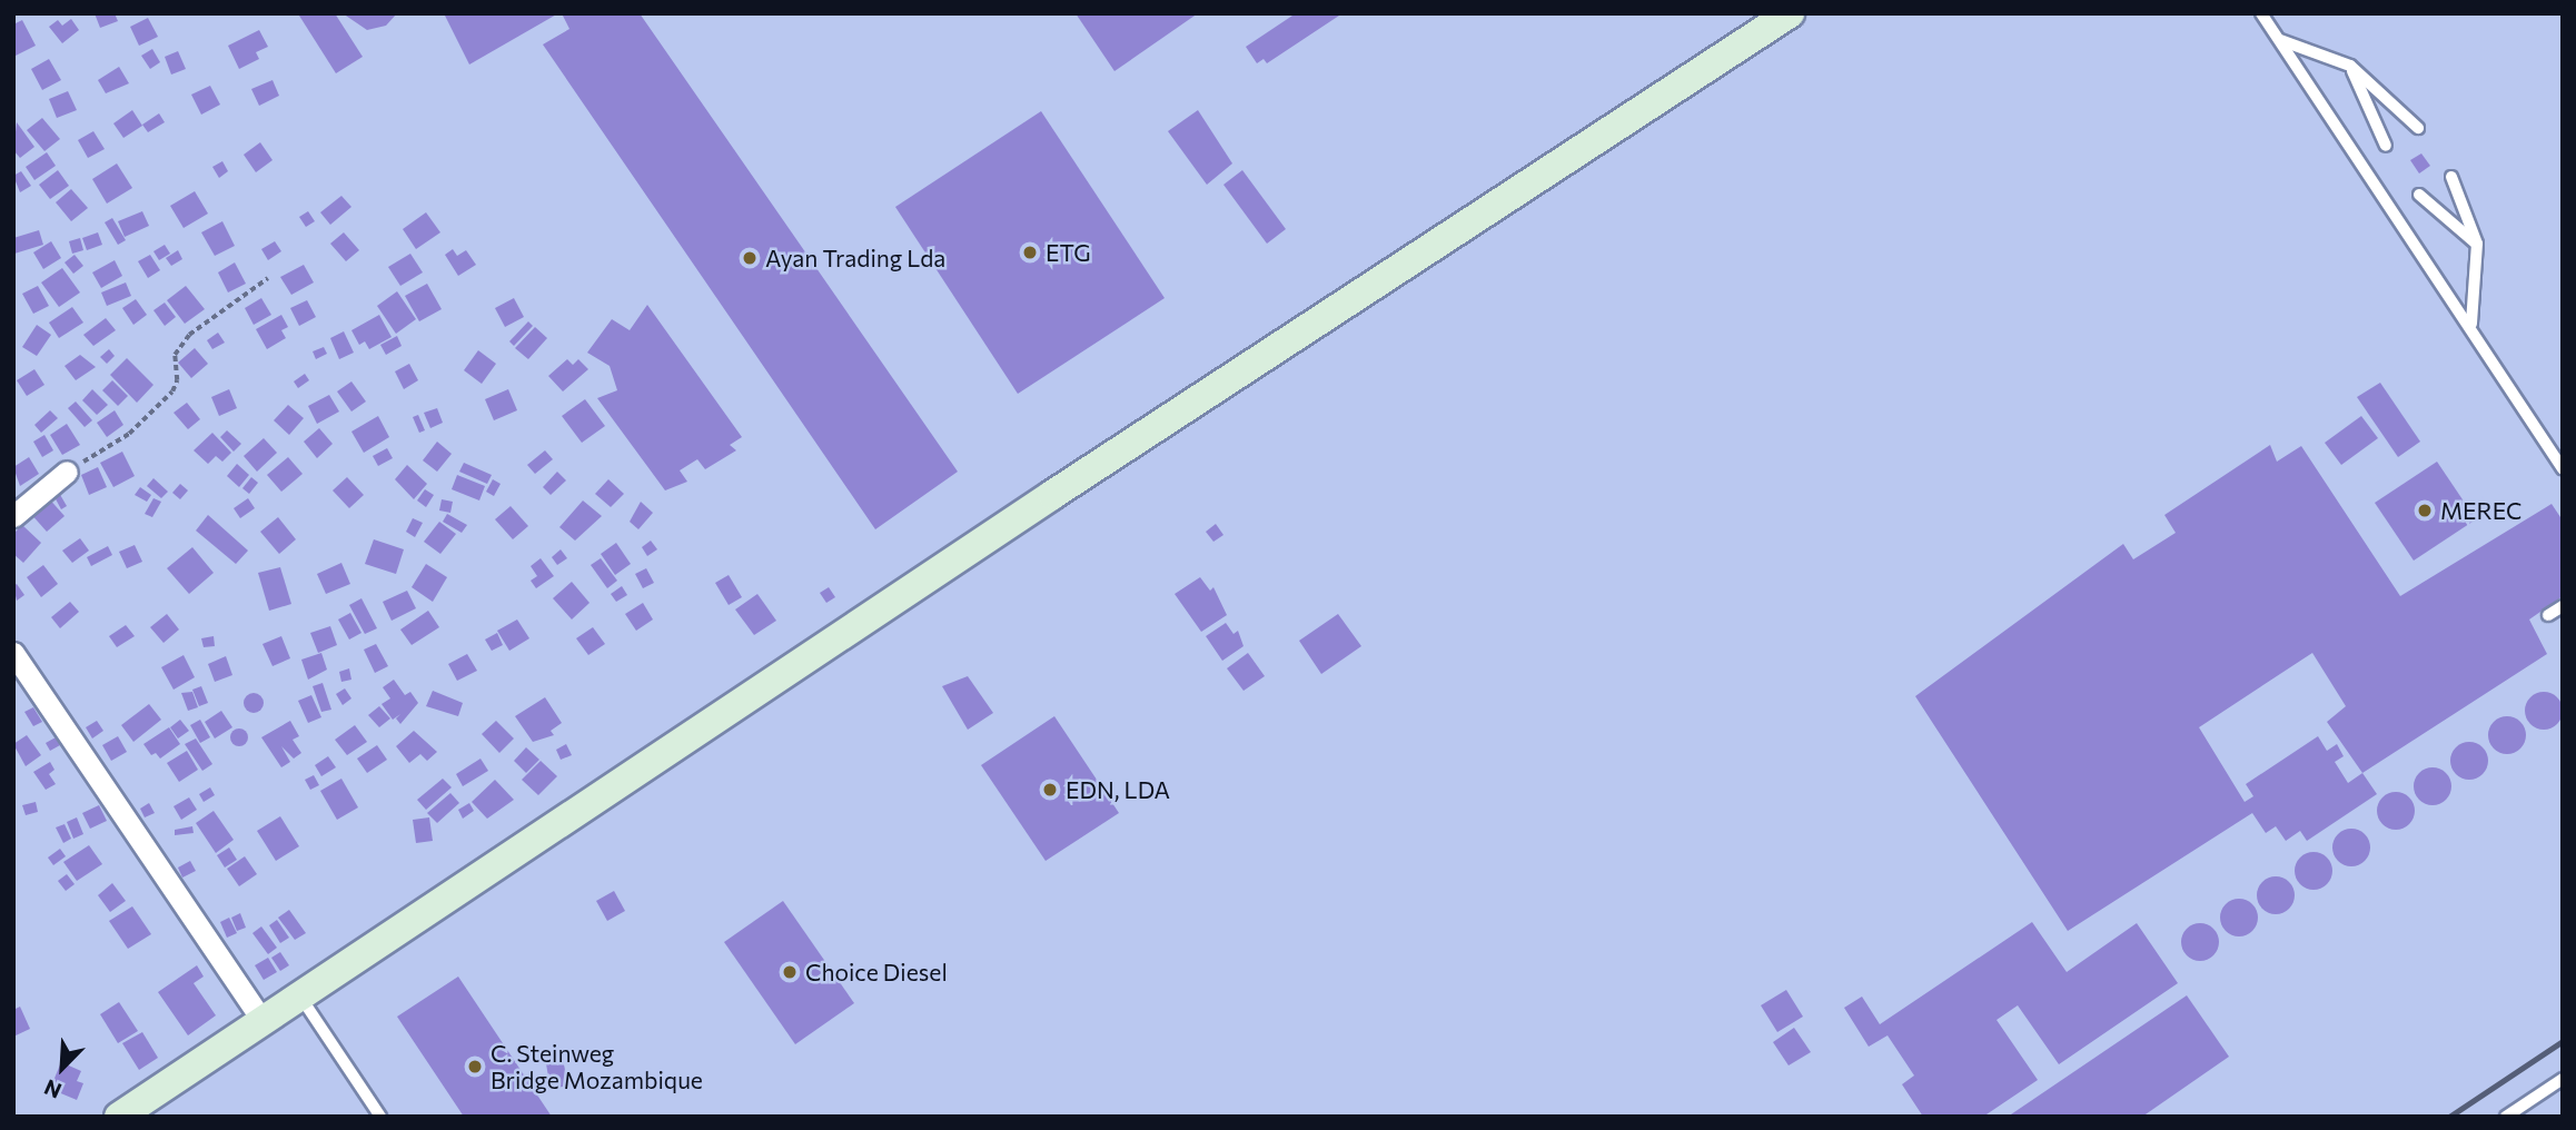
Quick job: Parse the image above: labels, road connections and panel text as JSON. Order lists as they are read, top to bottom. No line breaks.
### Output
{"places":["ETG","Ayan Trading Lda","MEREC","EDN, LDA","Choice Diesel","C. Steinweg Bridge Mozambique"],"north":"bottom left"}
